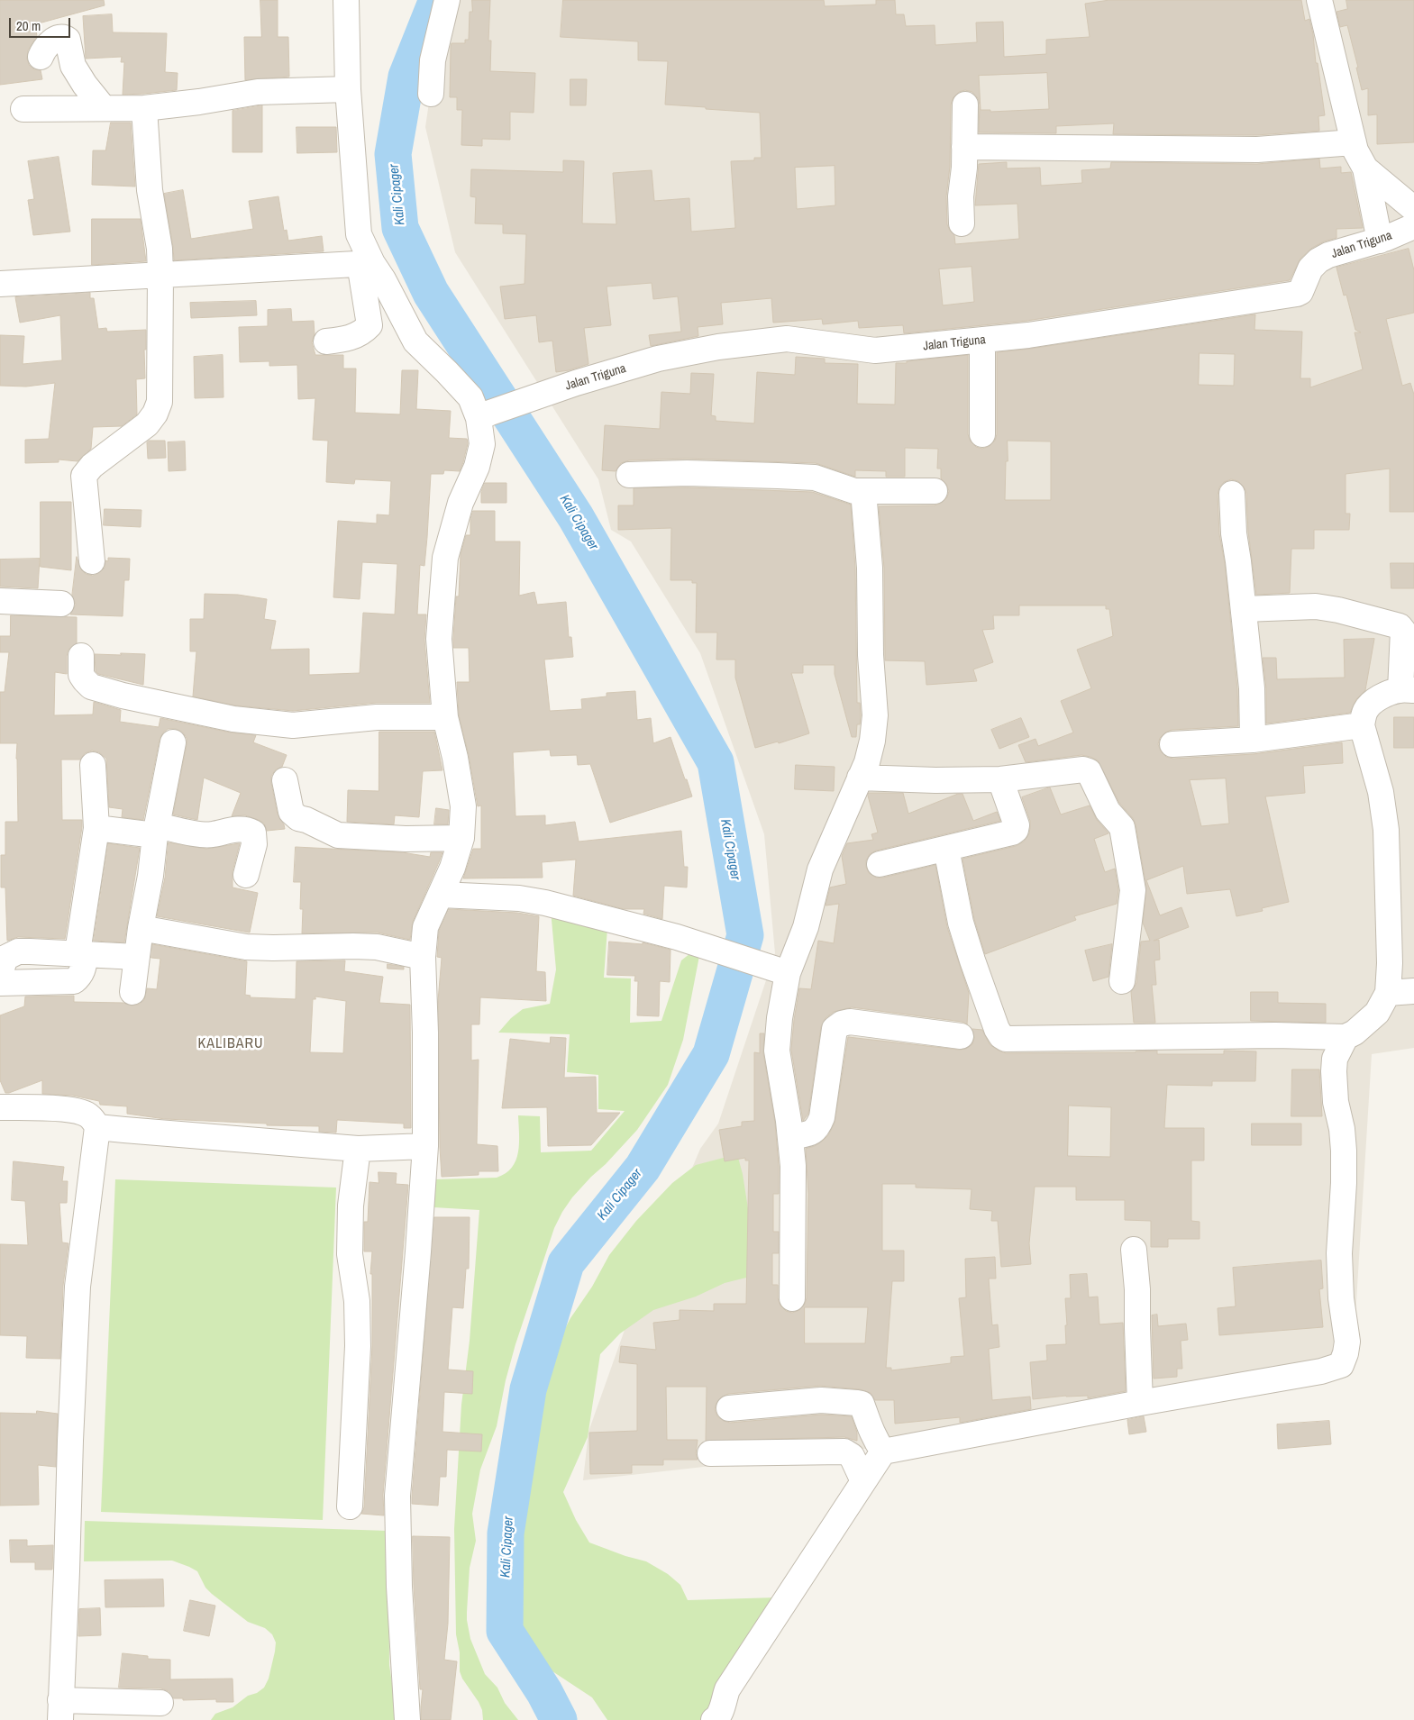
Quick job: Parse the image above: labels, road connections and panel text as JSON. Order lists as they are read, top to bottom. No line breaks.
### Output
{"streets":{"street":["Jalan Triguna"]},"districts":["KALIBARU"],"water":["Kali Cipager"],"scale_bar":"20 m"}
